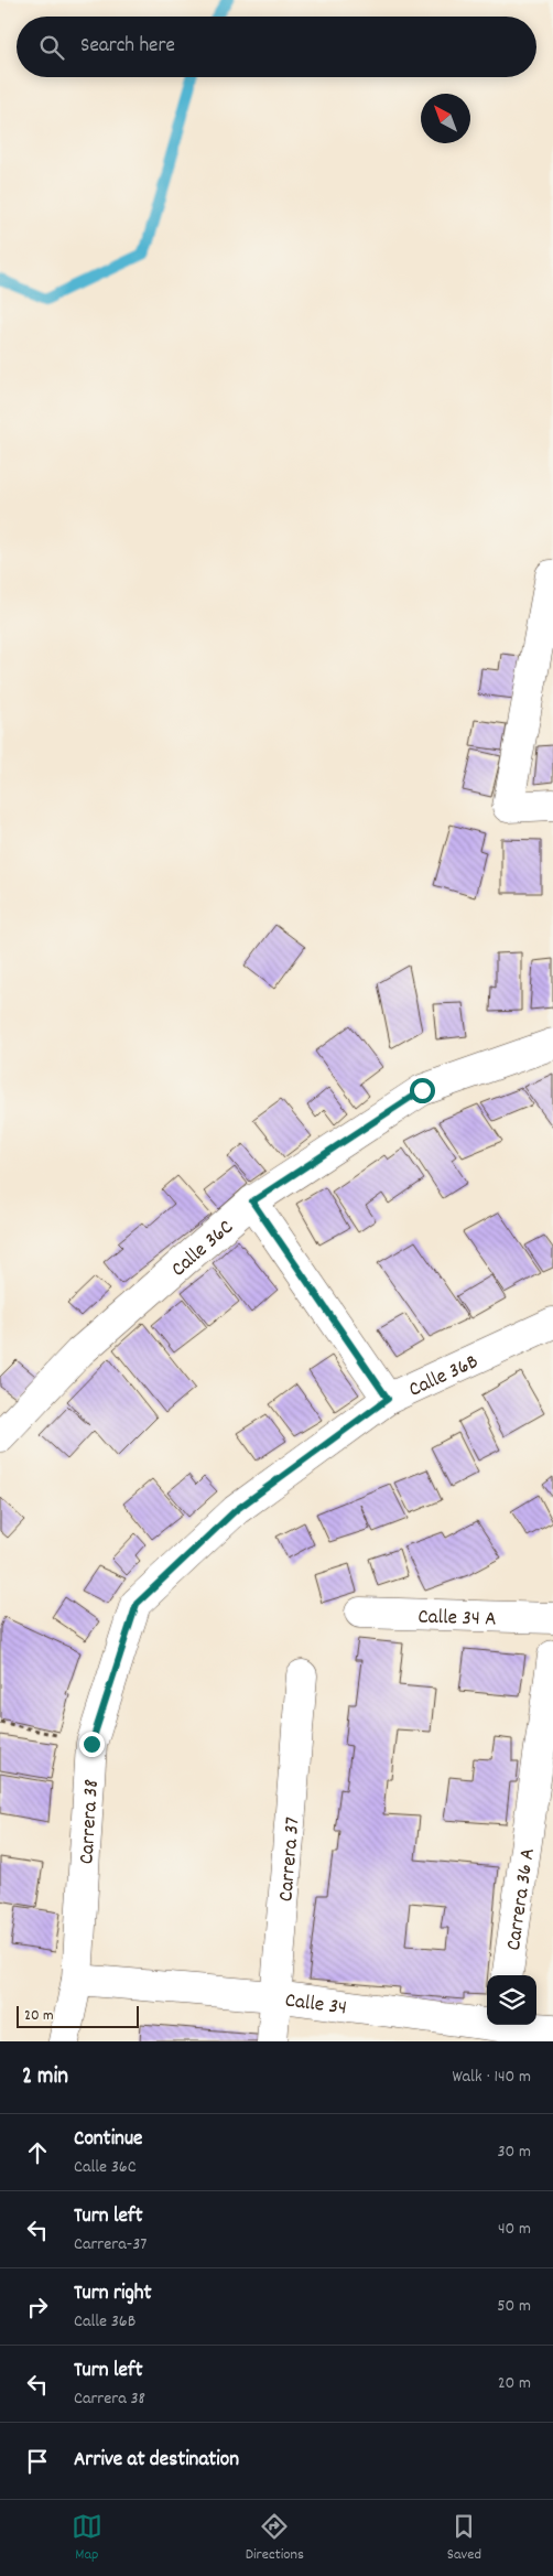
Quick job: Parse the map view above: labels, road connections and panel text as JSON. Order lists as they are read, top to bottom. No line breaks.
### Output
{"streets":{"street":["Calle 36C","Calle 36B","Calle 34 A","Carrera 38","Carrera 37","Carrera 36 A","Calle 34"]},"crossings":[["Calle 36B","Carrera 38"],["Carrera 38","Calle 34"],["Carrera 37","Calle 34"]],"scale_bar":"20 m","north":"top left","page":{"search":"Search here","scale":"20 m","heading":["2 min","Walk · 140 m"],"list":[["Continue","Calle 36C","30 m"],["Turn left","Carrera-37","40 m"],["Turn right","Calle 36B","50 m"],["Turn left","Carrera 38","20 m"],"Arrive at destination"],"nav":["Map","Directions","Saved"]}}
